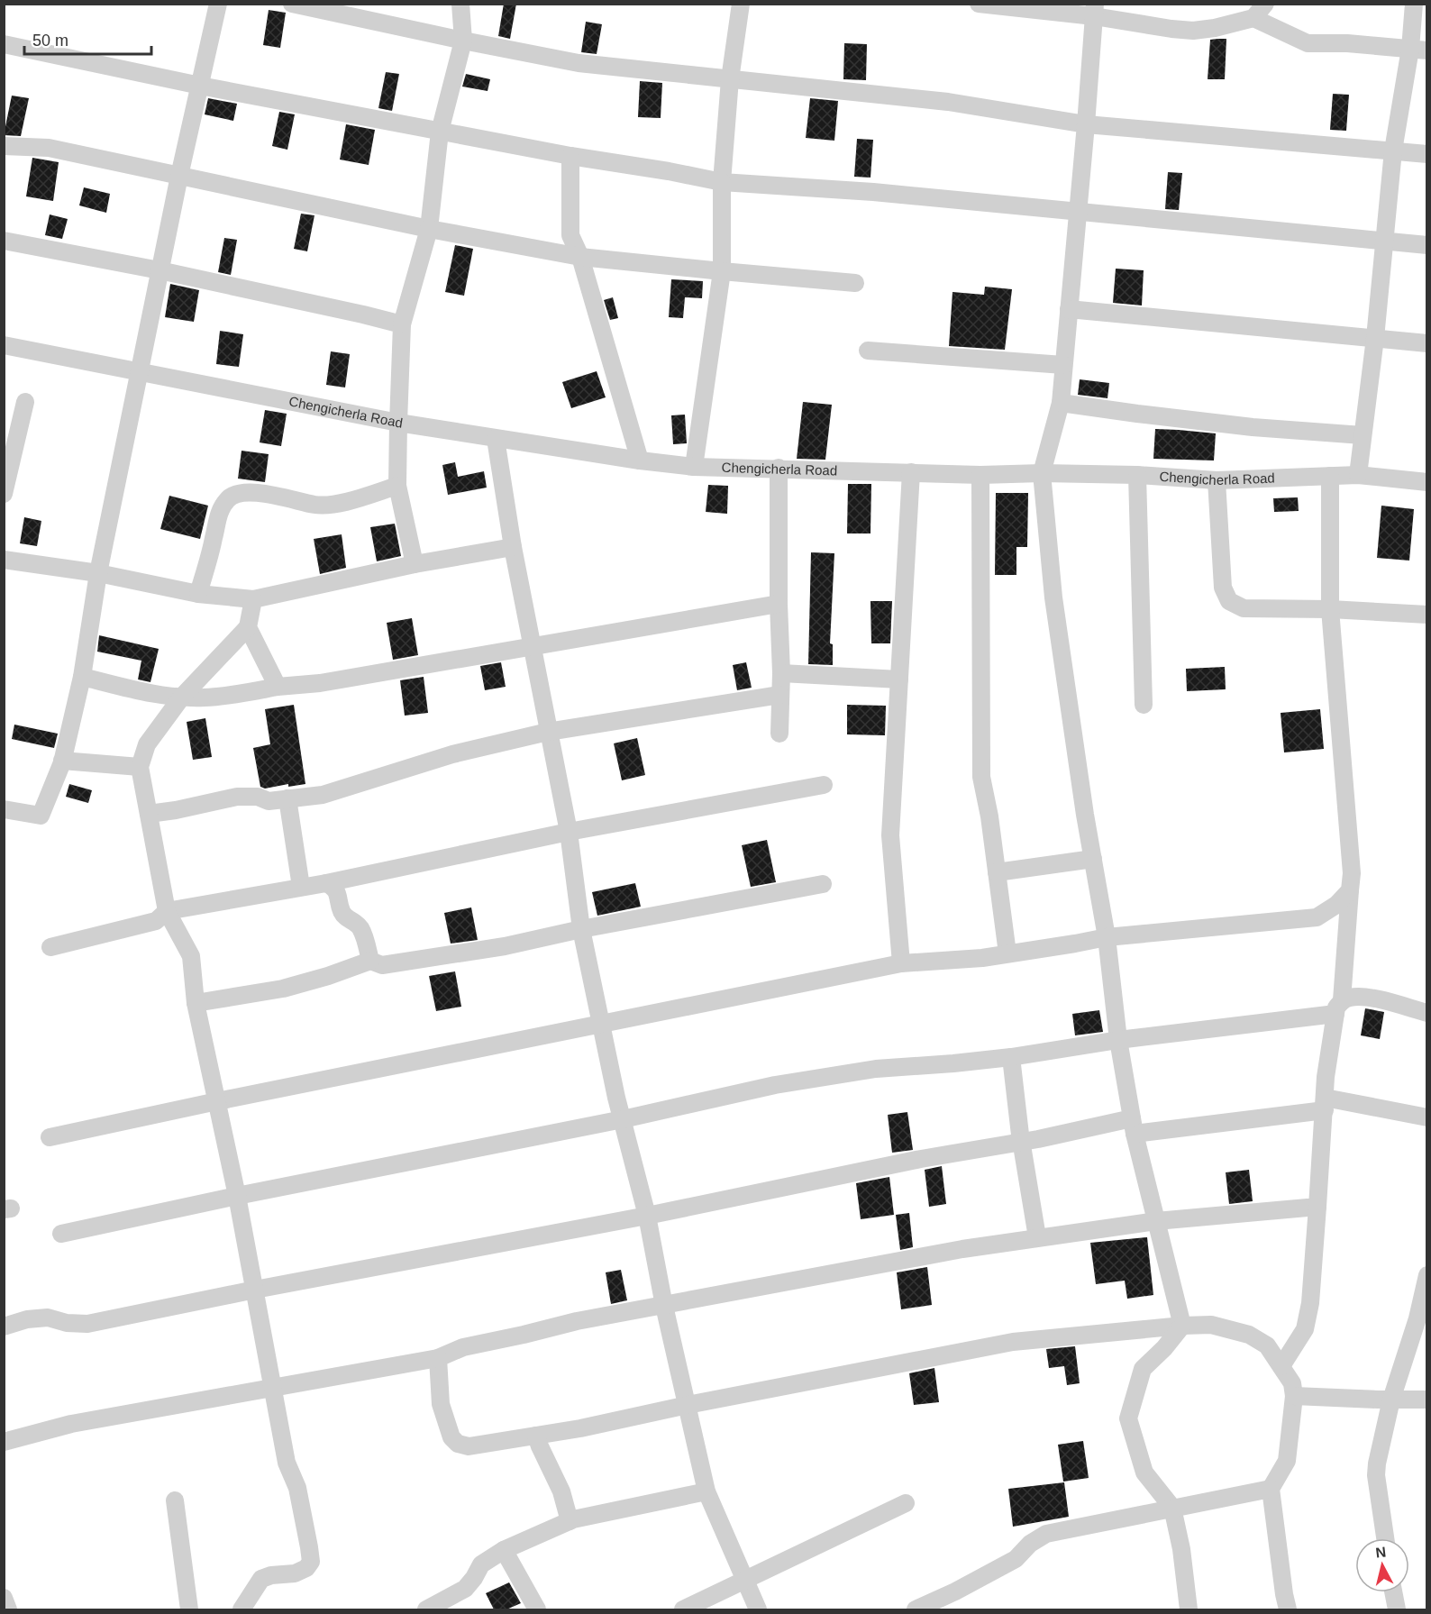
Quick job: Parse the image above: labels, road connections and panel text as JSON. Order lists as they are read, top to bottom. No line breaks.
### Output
{"streets":{"street":["Chengicherla Road"]},"scale_bar":"50 m","north":"top"}
